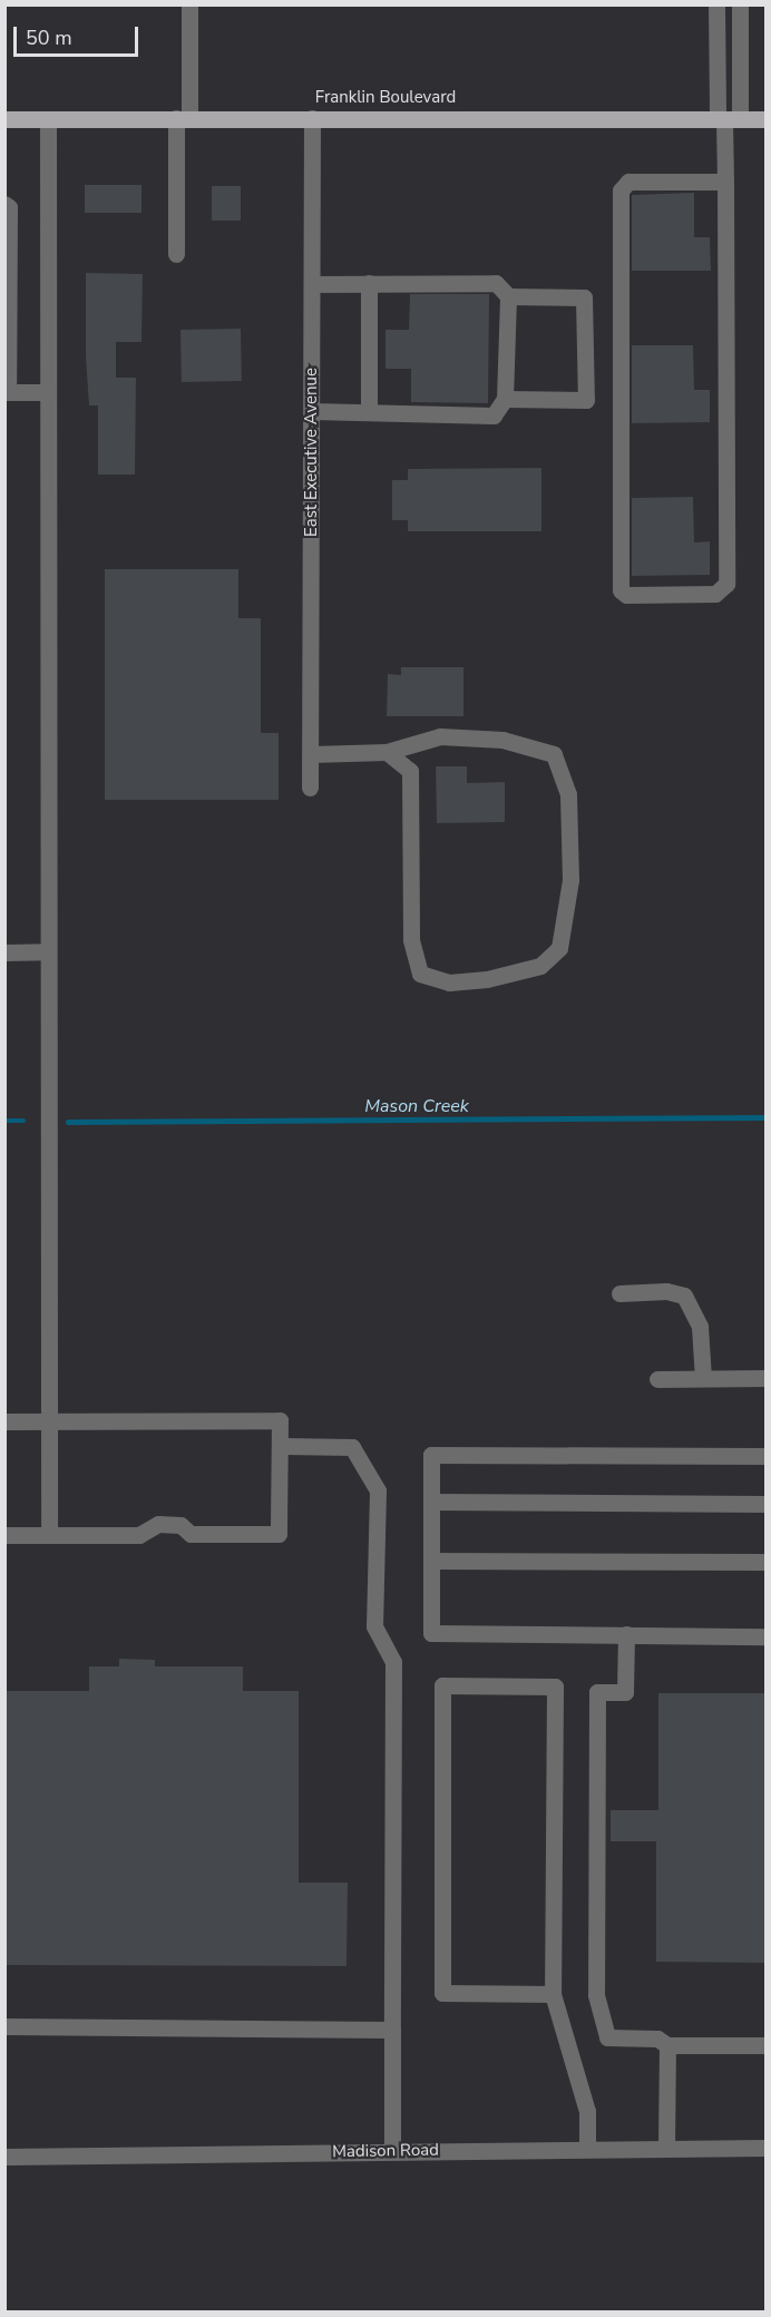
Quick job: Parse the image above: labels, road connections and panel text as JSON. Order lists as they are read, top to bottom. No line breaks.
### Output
{"streets":{"main road":["Franklin Boulevard"],"street":["East Executive Avenue","Madison Road"]},"crossings":[["Franklin Boulevard","East Executive Avenue"]],"water":["Mason Creek"],"scale_bar":"50 m"}
